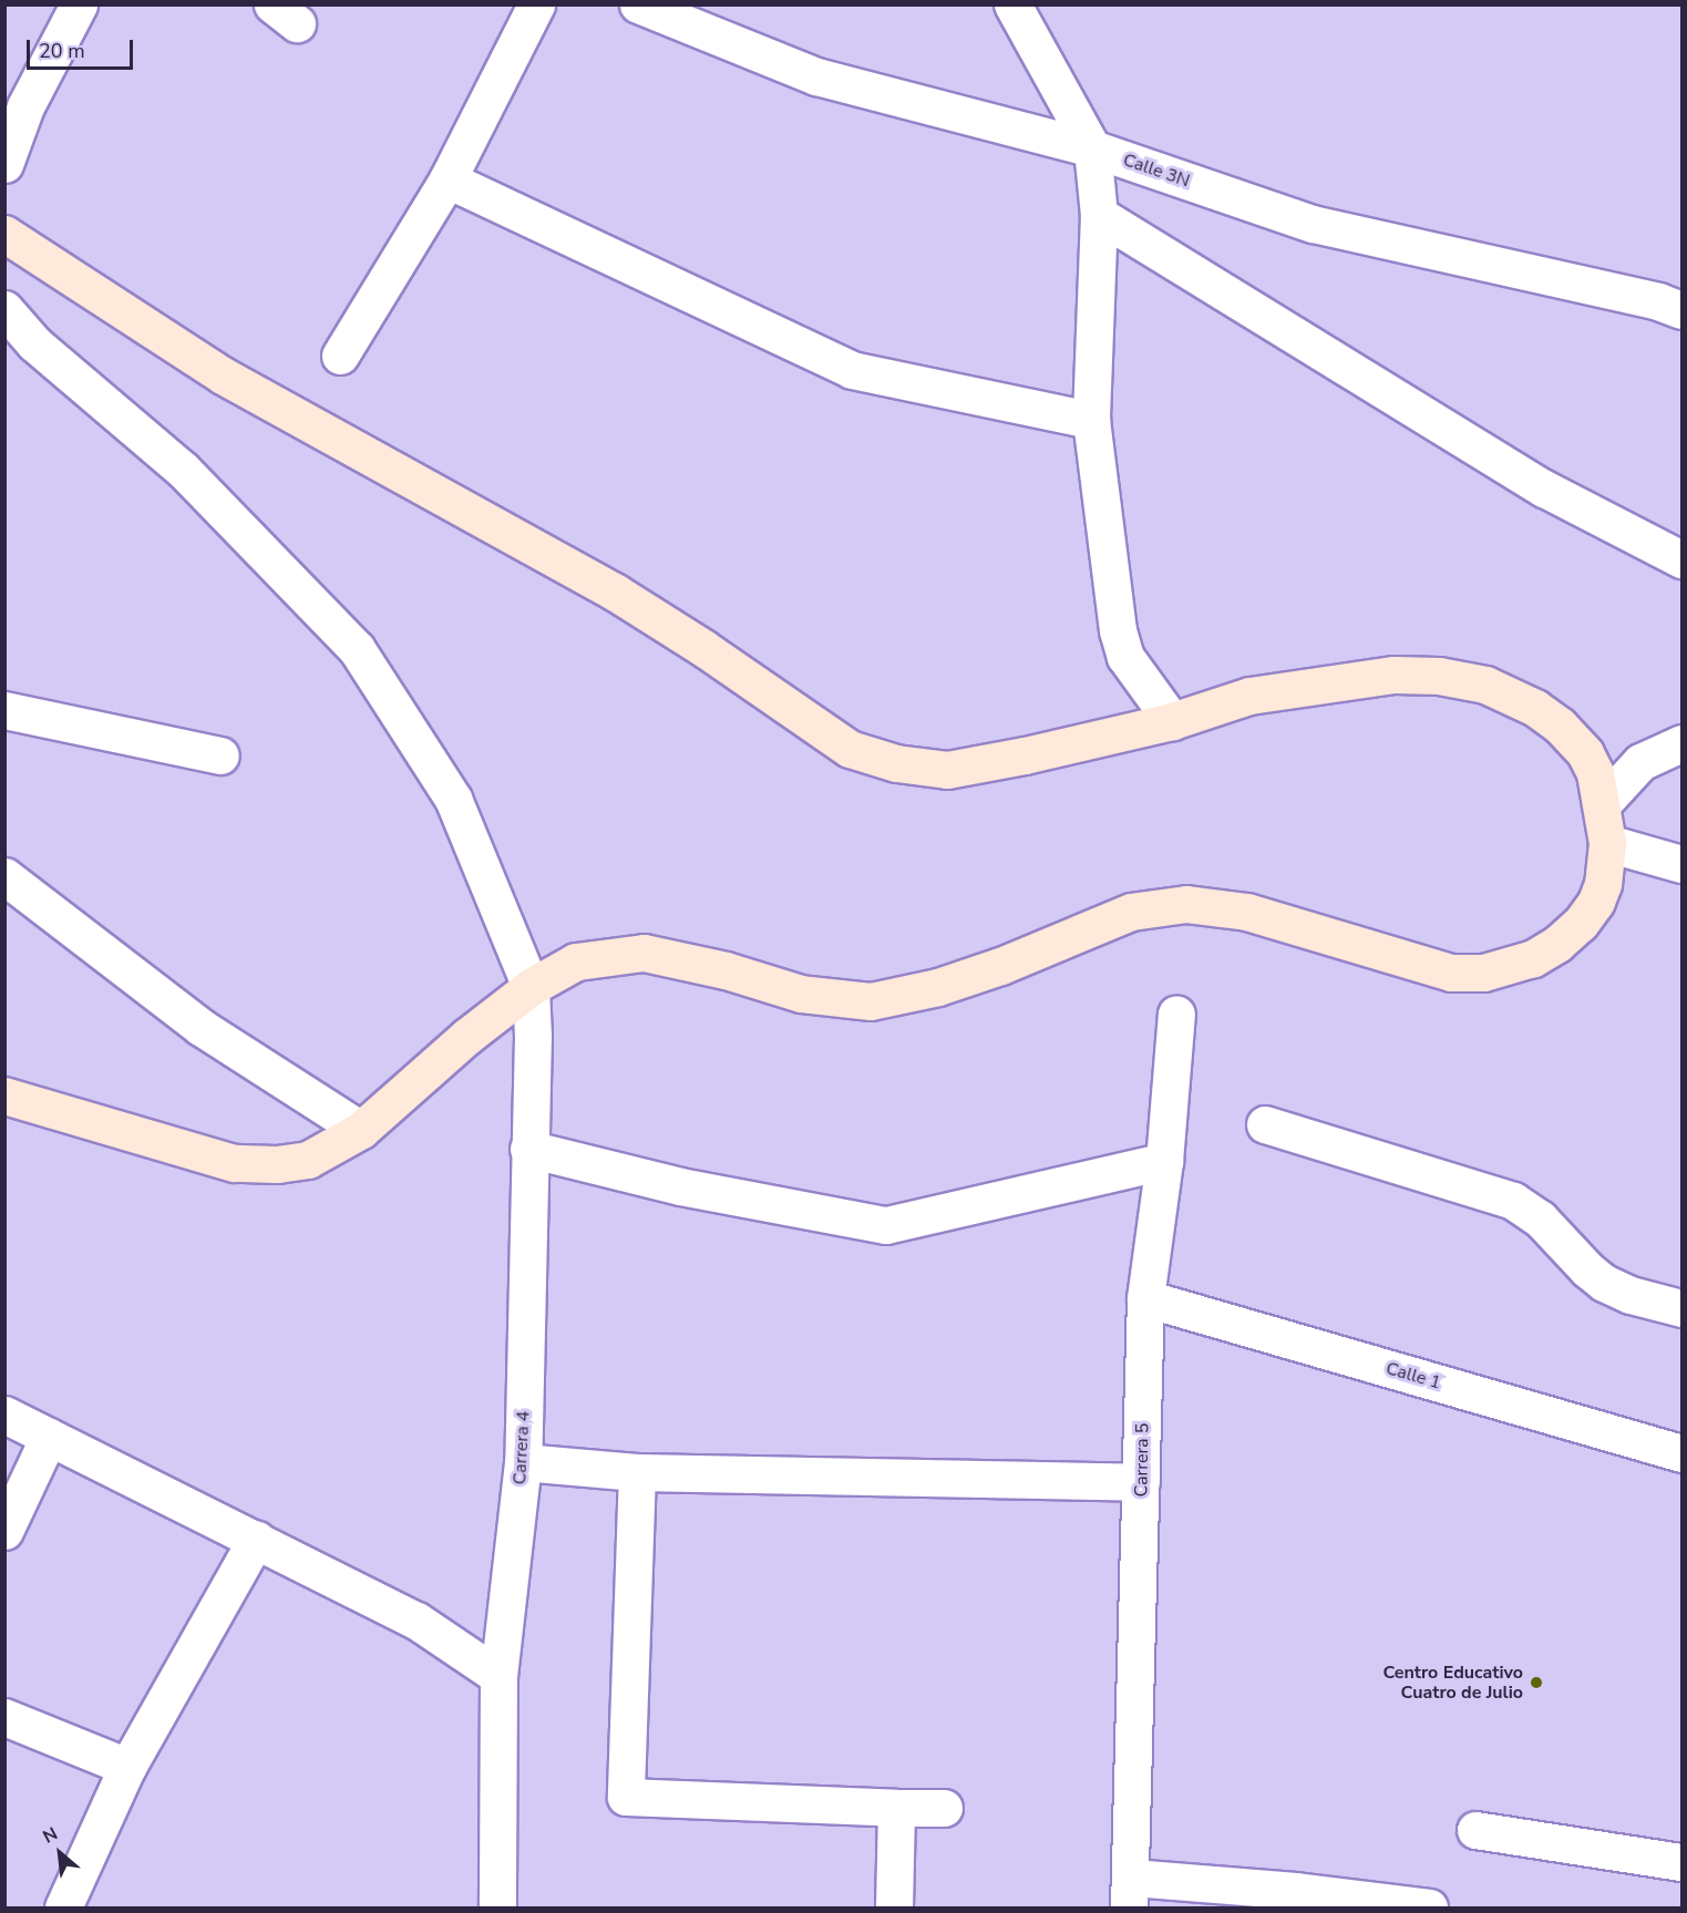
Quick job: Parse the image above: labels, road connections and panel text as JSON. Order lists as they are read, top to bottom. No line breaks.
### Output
{"streets":{"street":["Calle 3N","Calle 1","Carrera 4","Carrera 5"]},"crossings":[["Calle 1","Carrera 5"]],"places":["Centro Educativo Cuatro de Julio"],"scale_bar":"20 m","north":"top left"}
